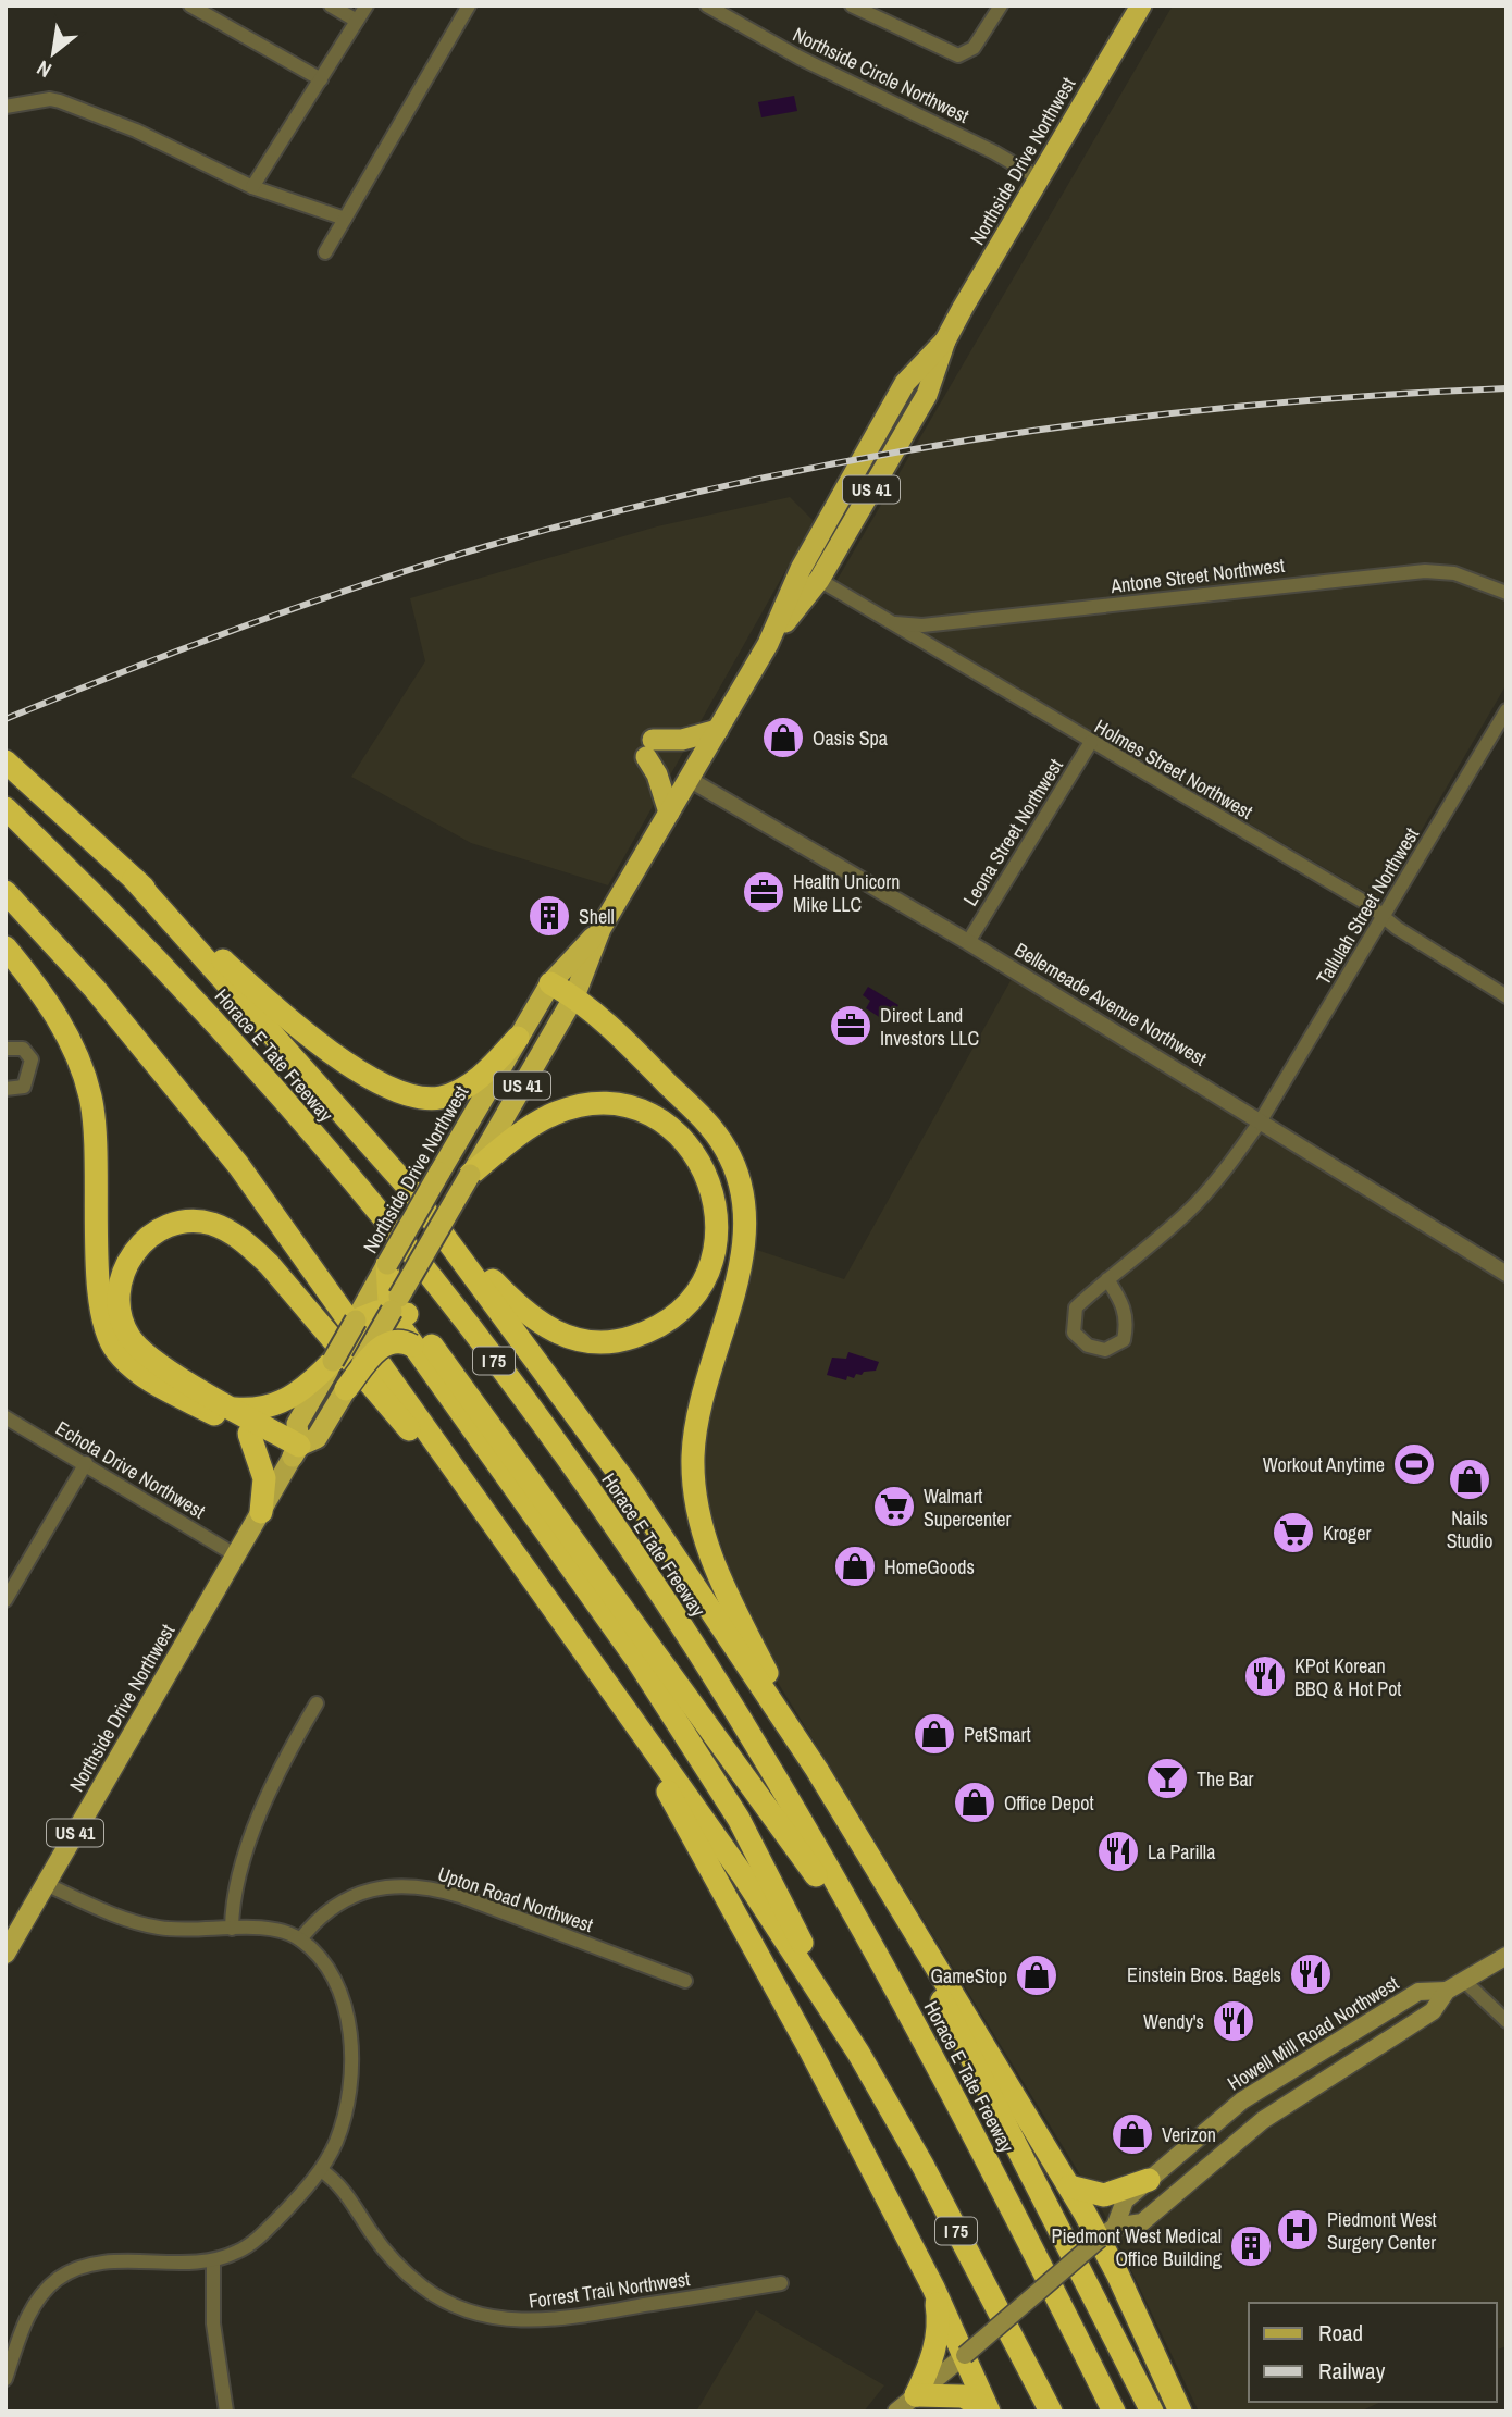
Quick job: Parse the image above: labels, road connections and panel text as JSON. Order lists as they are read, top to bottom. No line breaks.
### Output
{"streets":{"highway":["Northside Drive Northwest","US 41","Horace E Tate Freeway","I 75"],"main road":["Howell Mill Road Northwest"],"street":["Northside Circle Northwest","Antone Street Northwest","Holmes Street Northwest","Leona Street Northwest","Tallulah Street Northwest","Bellemeade Avenue Northwest","Echota Drive Northwest","Upton Road Northwest","Forrest Trail Northwest"]},"crossings":[["Northside Circle Northwest","Northside Drive Northwest"],["Northside Drive Northwest","Holmes Street Northwest"],["Northside Drive Northwest","Bellemeade Avenue Northwest"],["Northside Drive Northwest","Echota Drive Northwest"],["Antone Street Northwest","Holmes Street Northwest"],["Holmes Street Northwest","Leona Street Northwest"],["Holmes Street Northwest","Tallulah Street Northwest"],["Leona Street Northwest","Bellemeade Avenue Northwest"],["Tallulah Street Northwest","Bellemeade Avenue Northwest"]],"places":{"shop":["Oasis Spa","Nails Studio","HomeGoods","PetSmart","Office Depot","GameStop","Verizon"],"office":["Health Unicorn Mike LLC","Direct Land Investors LLC"],"building":["Shell","Piedmont West Medical Office Building"],"sports":["Workout Anytime"],"supermarket":["Walmart Supercenter","Kroger"],"restaurant":["KPot Korean BBQ & Hot Pot","La Parilla","Einstein Bros. Bagels","Wendy's"],"bar":["The Bar"],"hospital":["Piedmont West Surgery Center"]},"legend":["Road","Railway"],"north":"bottom left"}
